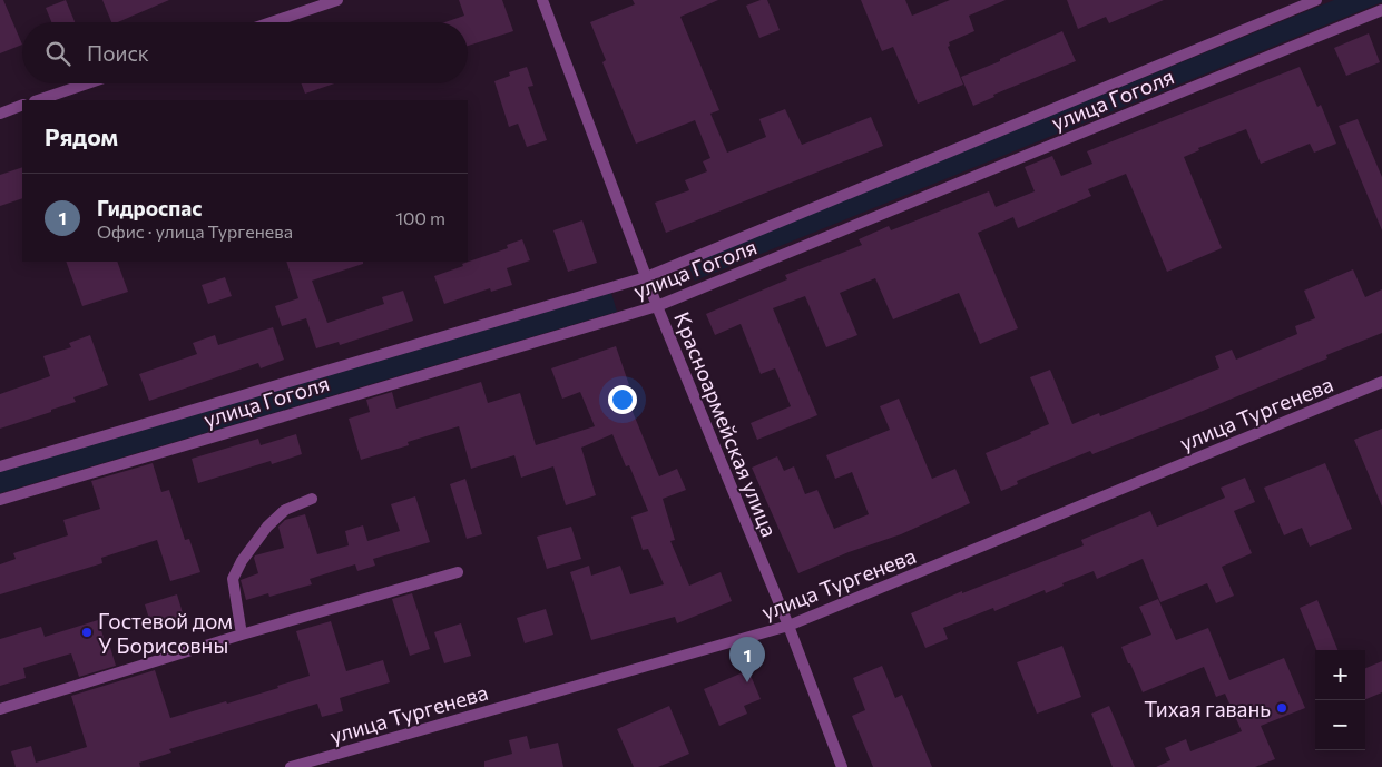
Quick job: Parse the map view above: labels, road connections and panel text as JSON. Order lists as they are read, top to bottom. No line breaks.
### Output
{"streets":{"street":["улица Гоголя","улица Тургенева","Красноармейская улица"]},"crossings":[["улица Гоголя","Красноармейская улица"],["улица Тургенева","Красноармейская улица"]],"places":["Гостевой дом У Борисовны","Тихая гавань"],"page":{"search":"Поиск","heading":"Рядом","list":[{"mark":"1","name":"Гидроспас","note":"Офис · улица Тургенева","value":"100 m"}],"pins":"1","map_buttons":["+","−"]}}
